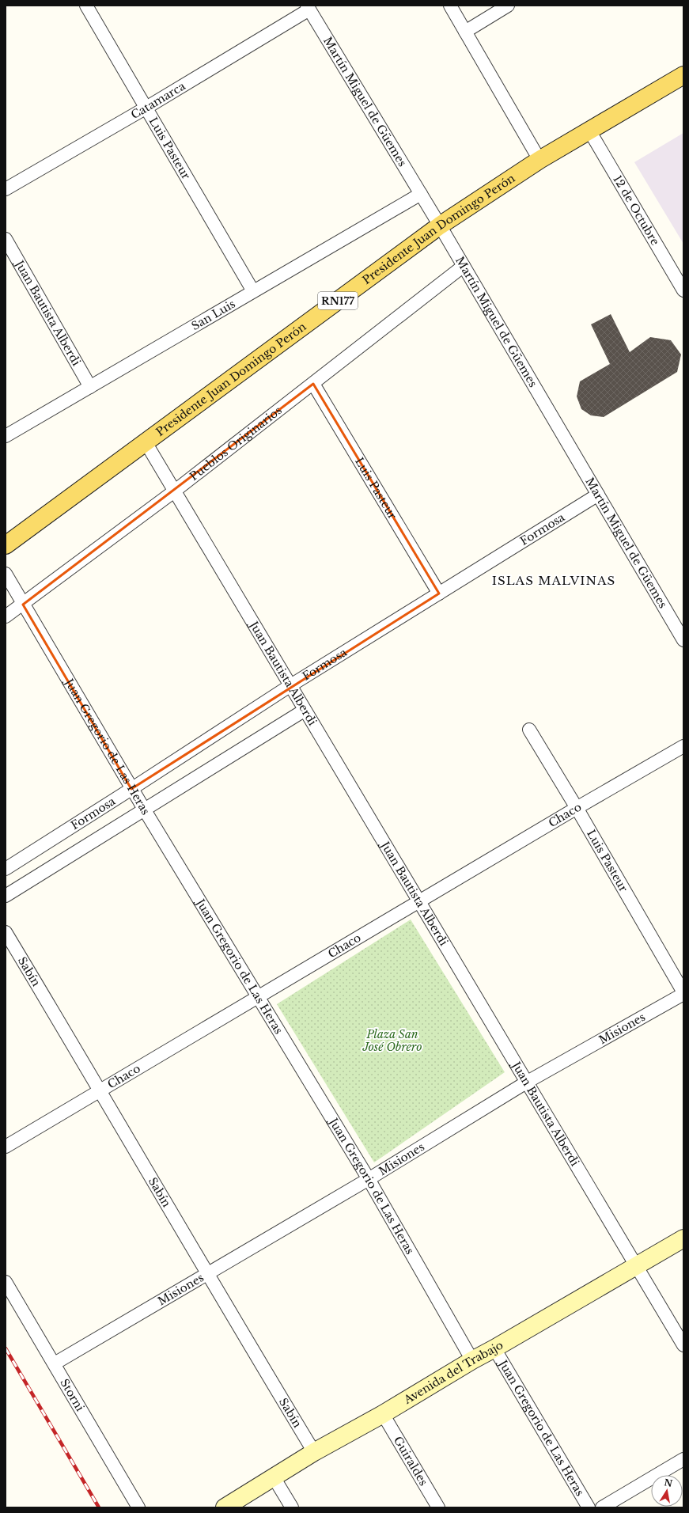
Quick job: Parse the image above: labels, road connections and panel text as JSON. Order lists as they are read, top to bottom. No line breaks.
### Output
{"streets":{"main road":["Presidente Juan Domingo Perón","RN177","Avenida del Trabajo"],"street":["Catamarca","Martín Miguel de Güemes","Luis Pasteur","12 de Octubre","Juan Bautista Alberdi","San Luis","Pueblos Originarios","Formosa","Juan Gregorio de Las Heras","Chaco","Sabín","Misiones","Storni","Guiraldes"]},"crossings":[["Catamarca","Martín Miguel de Güemes"],["Catamarca","Luis Pasteur"],["Martín Miguel de Güemes","Presidente Juan Domingo Perón"],["Martín Miguel de Güemes","San Luis"],["Martín Miguel de Güemes","Pueblos Originarios"],["Martín Miguel de Güemes","Formosa"],["Luis Pasteur","San Luis"],["Luis Pasteur","Pueblos Originarios"],["Luis Pasteur","Formosa"],["Luis Pasteur","Chaco"],["Luis Pasteur","Misiones"],["12 de Octubre","Presidente Juan Domingo Perón"],["Presidente Juan Domingo Perón","Juan Bautista Alberdi"],["Juan Bautista Alberdi","San Luis"],["Juan Bautista Alberdi","Pueblos Originarios"],["Juan Bautista Alberdi","Formosa"],["Juan Bautista Alberdi","Chaco"],["Juan Bautista Alberdi","Misiones"],["Juan Bautista Alberdi","Avenida del Trabajo"],["Pueblos Originarios","Juan Gregorio de Las Heras"],["Formosa","Juan Gregorio de Las Heras"],["Juan Gregorio de Las Heras","Chaco"],["Juan Gregorio de Las Heras","Misiones"],["Juan Gregorio de Las Heras","Avenida del Trabajo"],["Chaco","Sabín"],["Sabín","Misiones"],["Sabín","Avenida del Trabajo"],["Misiones","Storni"],["Avenida del Trabajo","Guiraldes"]],"districts":["ISLAS MALVINAS"],"parks":["Plaza San José Obrero"],"north":"top"}
